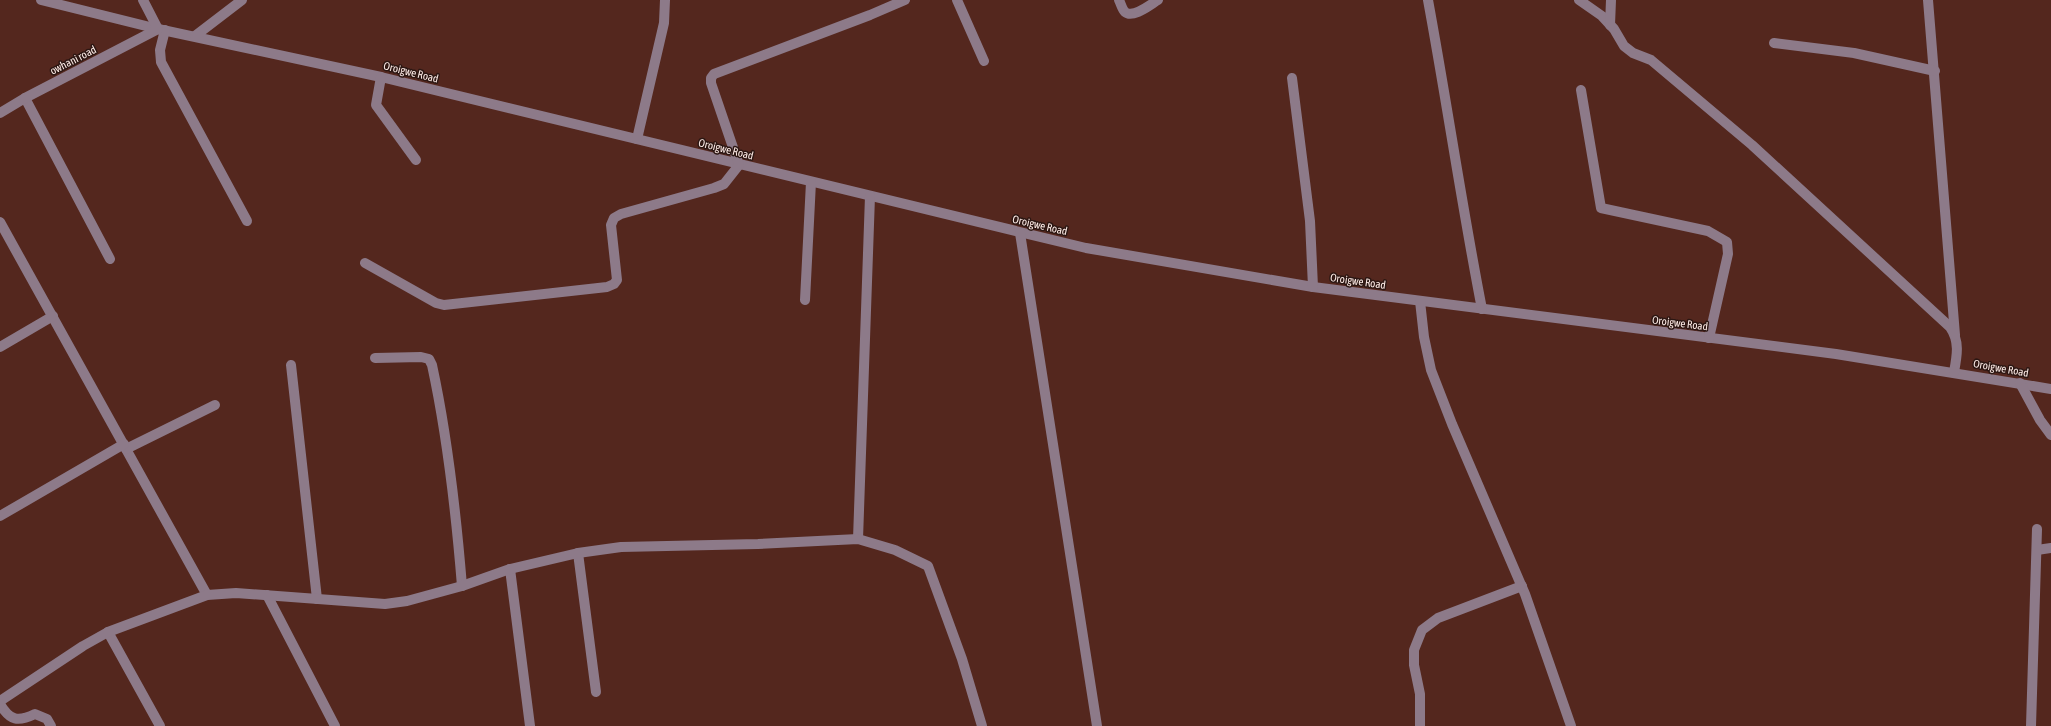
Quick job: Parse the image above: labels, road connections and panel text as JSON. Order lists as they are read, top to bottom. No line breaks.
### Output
{"streets":{"street":["owhani road","Oroigwe Road"]},"crossings":[["owhani road","Oroigwe Road"]]}
